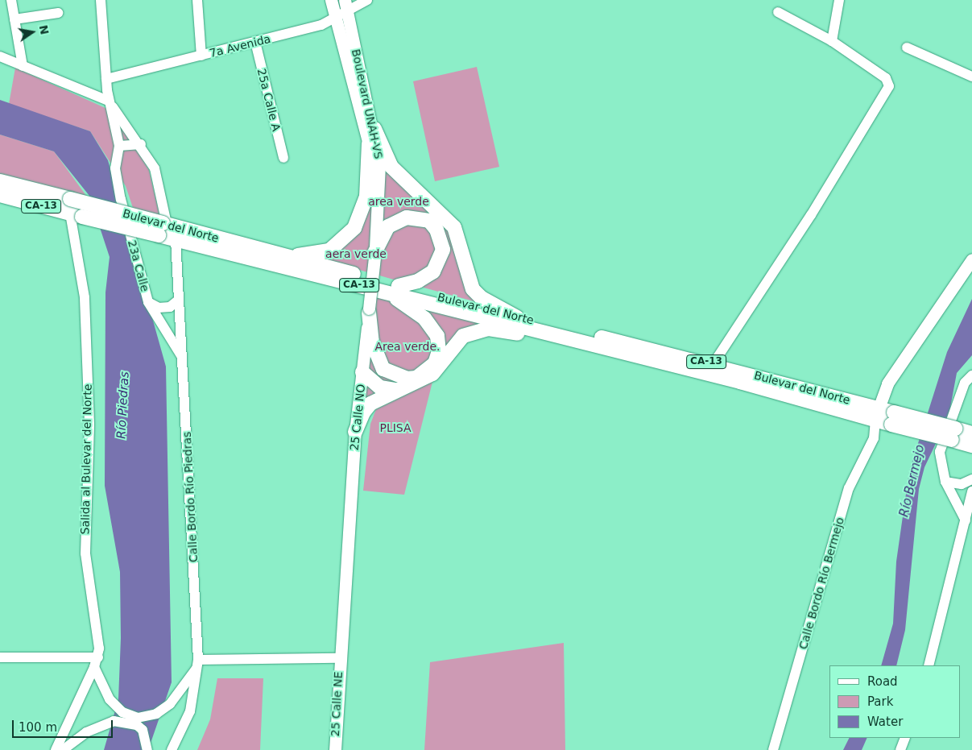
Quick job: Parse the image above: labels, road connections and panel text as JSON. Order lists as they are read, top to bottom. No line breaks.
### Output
{"streets":{"highway":["CA-13","Bulevar del Norte"],"main road":["Boulevard UNAH-VS","25 Calle NO","Calle Bordo Río Bermejo","25 Calle NE"],"street":["7a Avenida","25a Calle A","23a Calle","Salida al Bulevar del Norte","Calle Bordo Río Piedras"]},"crossings":[["7a Avenida","25a Calle A"],["7a Avenida","Boulevard UNAH-VS"],["7a Avenida","23a Calle"],["Boulevard UNAH-VS","25 Calle NO"],["Bulevar del Norte","Salida al Bulevar del Norte"],["Bulevar del Norte","Calle Bordo Río Piedras"],["Bulevar del Norte","Calle Bordo Río Bermejo"],["23a Calle","Calle Bordo Río Piedras"],["25 Calle NO","25 Calle NE"],["Salida al Bulevar del Norte","Calle Bordo Río Piedras"]],"water":["Río Piedras","Río Bermejo"],"parks":["area verde","aera verde","Area verde.","PLISA"],"legend":["Road","Park","Water"],"scale_bar":"100 m","north":"right"}
